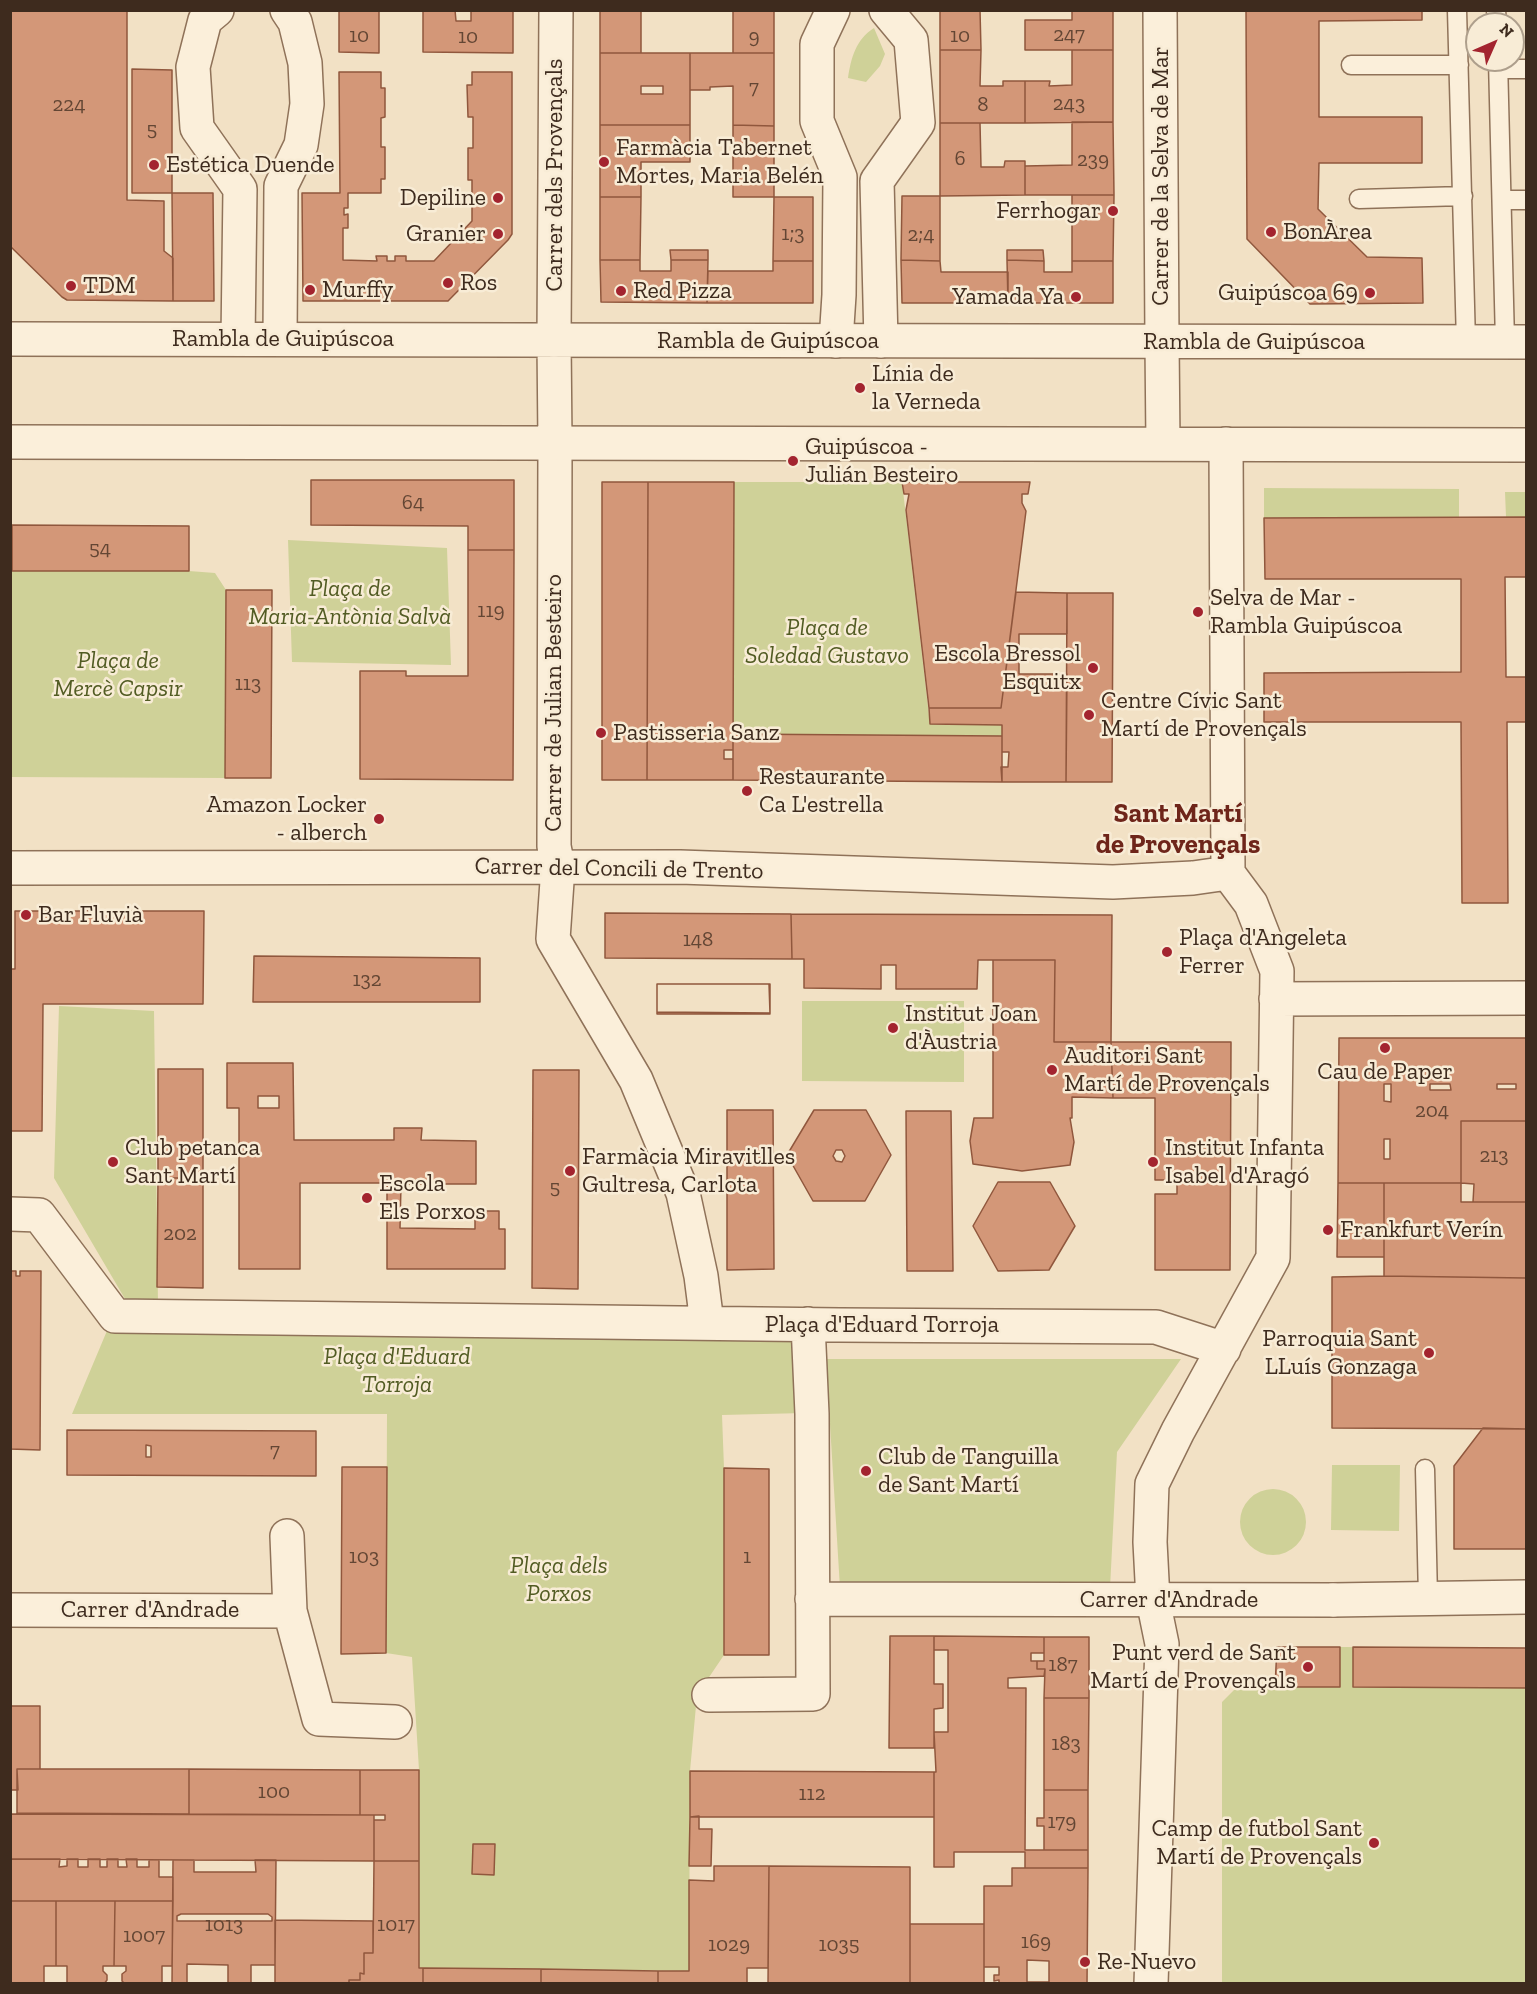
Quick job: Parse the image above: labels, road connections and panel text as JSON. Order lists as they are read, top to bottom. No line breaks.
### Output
{"streets":{"street":["Carrer dels Provençals","Carrer de la Selva de Mar","Rambla de Guipúscoa","Carrer de Julian Besteiro","Carrer del Concili de Trento","Plaça d'Eduard Torroja","Carrer d'Andrade"]},"crossings":[["Carrer dels Provençals","Rambla de Guipúscoa"],["Carrer dels Provençals","Carrer de Julian Besteiro"],["Carrer de la Selva de Mar","Rambla de Guipúscoa"],["Carrer de Julian Besteiro","Carrer del Concili de Trento"],["Carrer de Julian Besteiro","Plaça d'Eduard Torroja"]],"districts":["Sant Martí de Provençals"],"parks":["Plaça de Maria-Antònia Salvà","Plaça de Soledad Gustavo","Plaça de Mercè Capsir","Plaça d'Eduard Torroja","Plaça dels Porxos"],"places":["Farmàcia Tabernet Mortes, Maria Belén","Estética Duende","Depiline","Ferrhogar","BonÀrea","Granier","Ros","TDM","Murffy","Red Pizza","Guipúscoa 69","Yamada Ya","Línia de la Verneda","Guipúscoa - Julián Besteiro","Selva de Mar - Rambla Guipúscoa","Escola Bressol Esquitx","Centre Cívic Sant Martí de Provençals","Pastisseria Sanz","Restaurante Ca L'estrella","Amazon Locker - alberch","Bar Fluvià","Plaça d'Angeleta Ferrer","Institut Joan d'Àustria","Cau de Paper","Auditori Sant Martí de Provençals","Club petanca Sant Martí","Institut Infanta Isabel d'Aragó","Farmàcia Miravitlles Gultresa, Carlota","Escola Els Porxos","Frankfurt Verín","Parroquia Sant LLuís Gonzaga","Club de Tanguilla de Sant Martí","Punt verd de Sant Martí de Provençals","Camp de futbol Sant Martí de Provençals","Re-Nuevo"],"house_numbers":["247","10","10","10","9","7","243","224","8","5","6","239","1;3","2;4","64","54","119","113","148","132","204","213","5","202","7","103","1","187","183","100","112","179","1013","1017","1007","169","1029","1035"],"north":"top right"}
